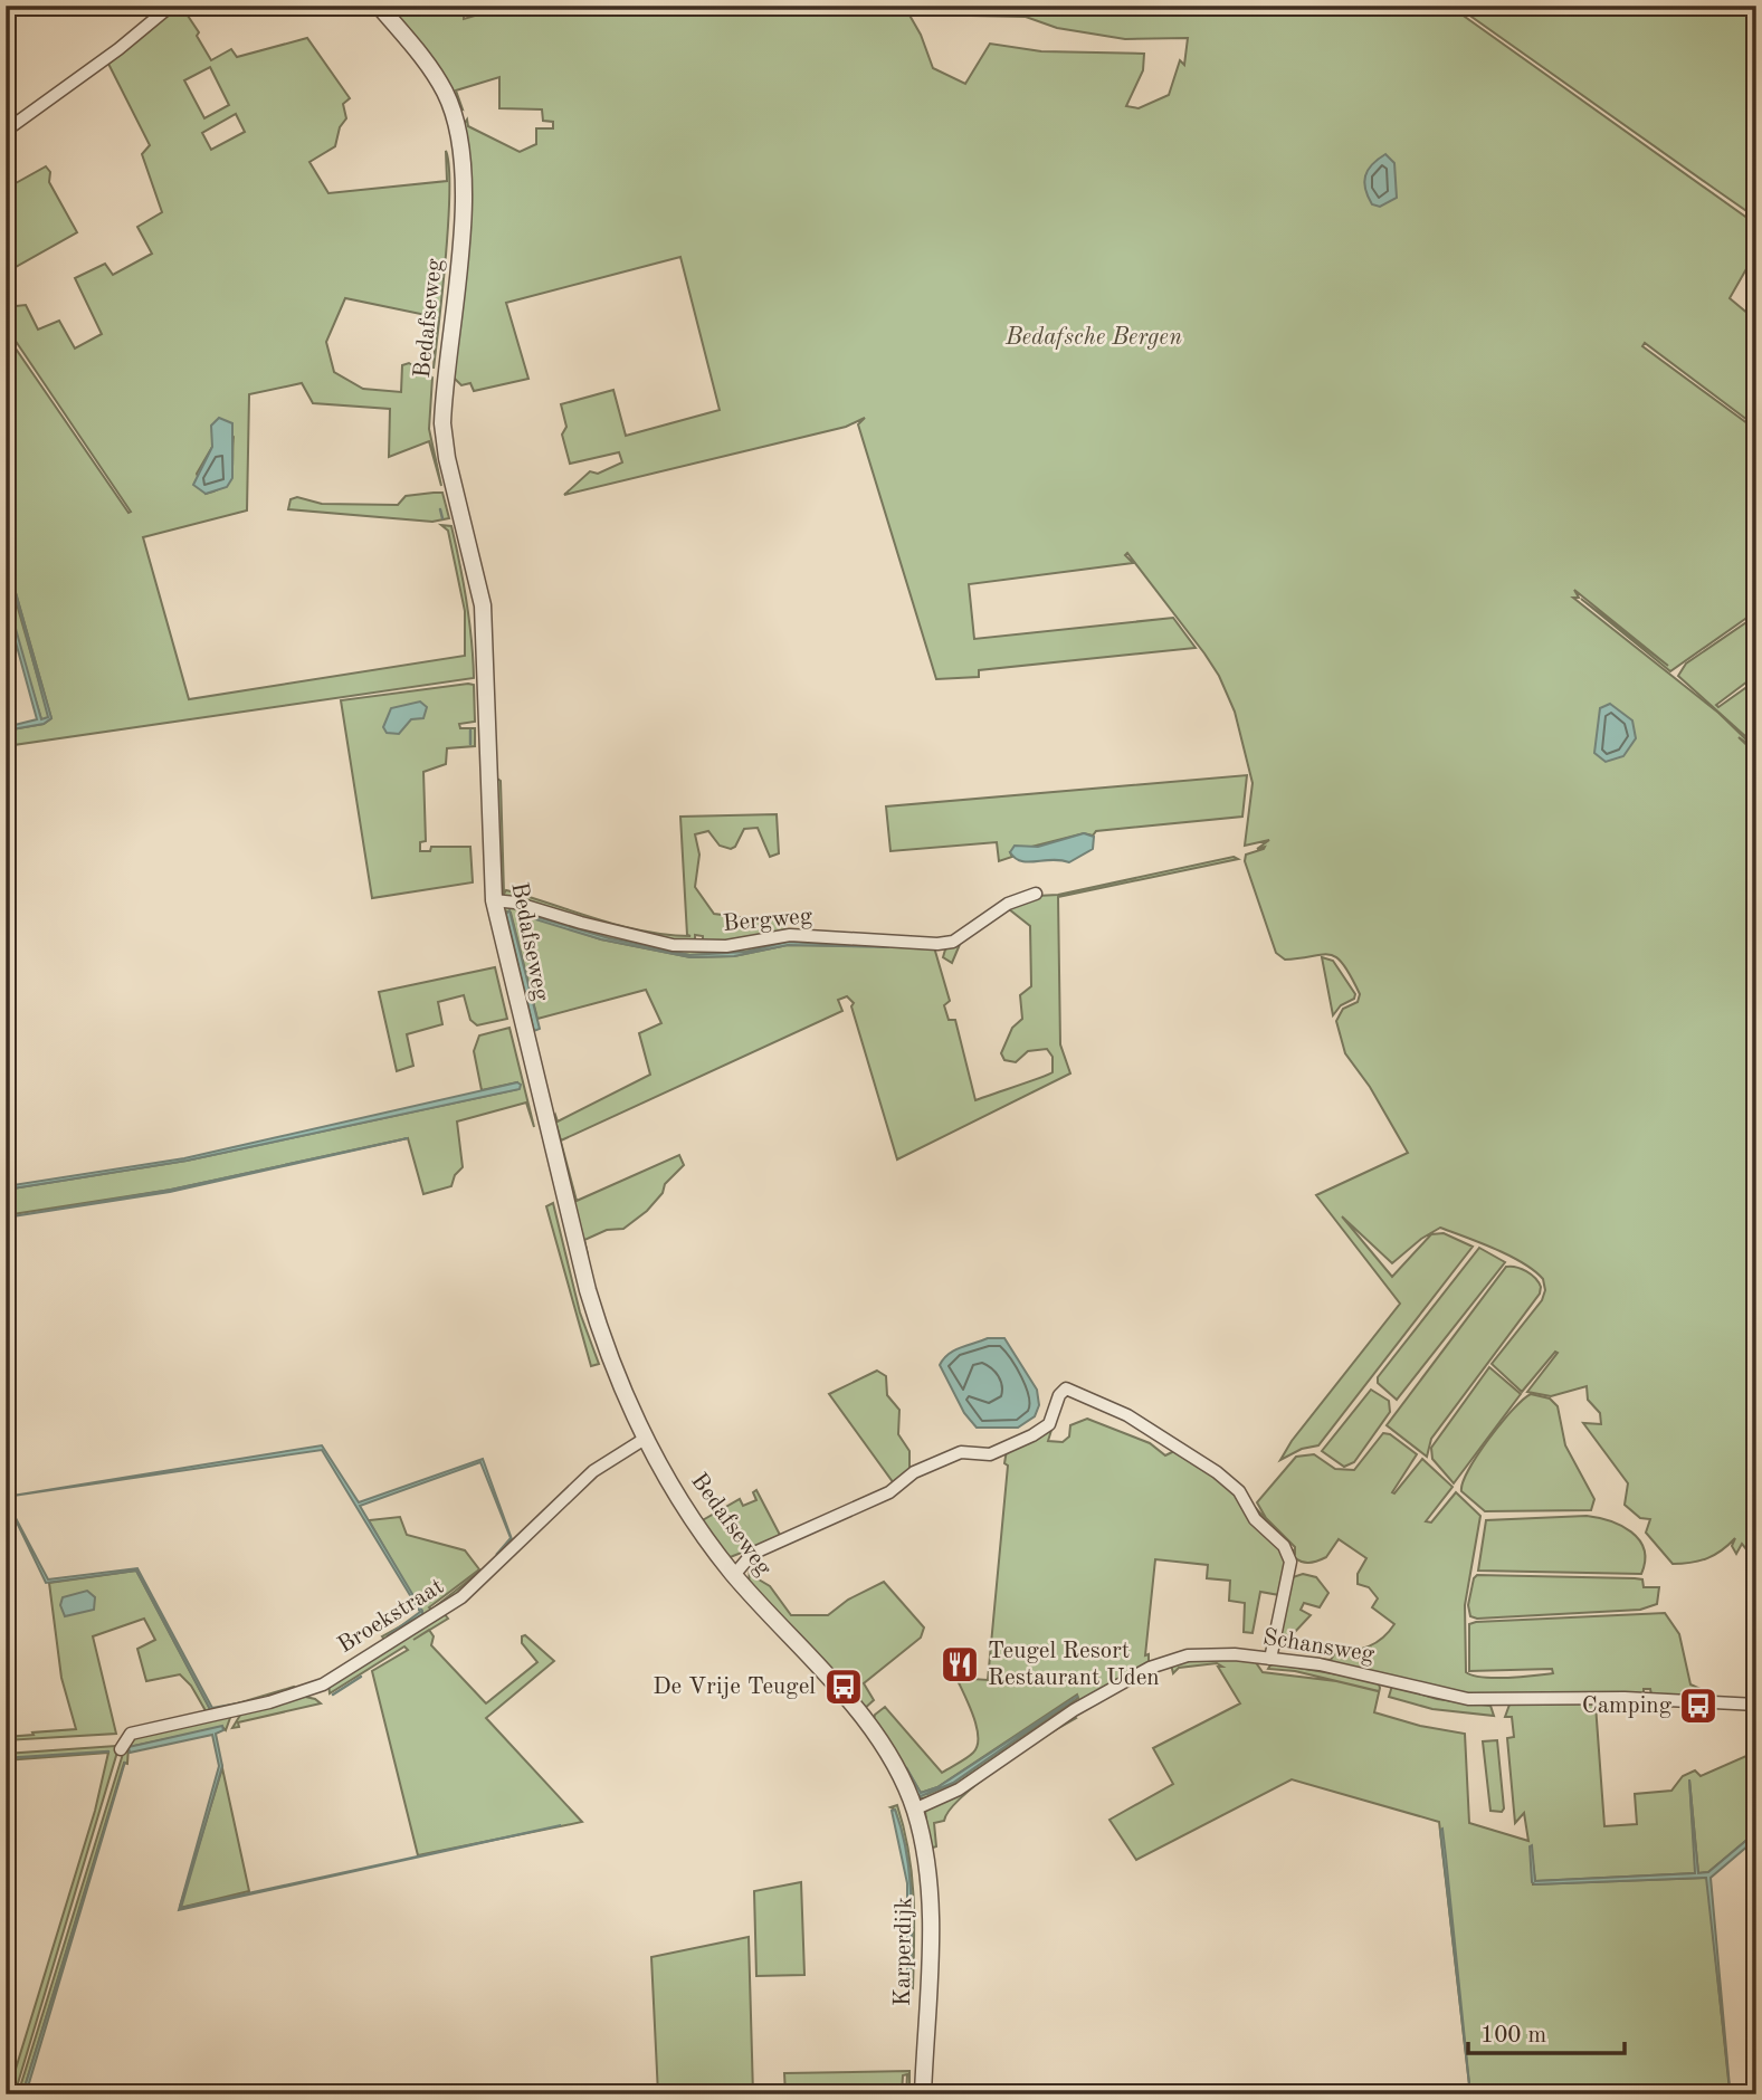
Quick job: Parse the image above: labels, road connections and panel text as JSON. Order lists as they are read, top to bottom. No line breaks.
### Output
{"streets":{"street":["Bedafseweg","Bergweg","Broekstraat","Schansweg","Karperdijk"]},"crossings":[["Bedafseweg","Bergweg"],["Bedafseweg","Broekstraat"],["Bedafseweg","Schansweg"],["Bedafseweg","Karperdijk"],["Schansweg","Karperdijk"]],"parks":["Bedafsche Bergen"],"places":{"restaurant":["Teugel Resort Restaurant Uden"],"bus stop":["De Vrije Teugel","Camping"]},"scale_bar":"100 m"}
